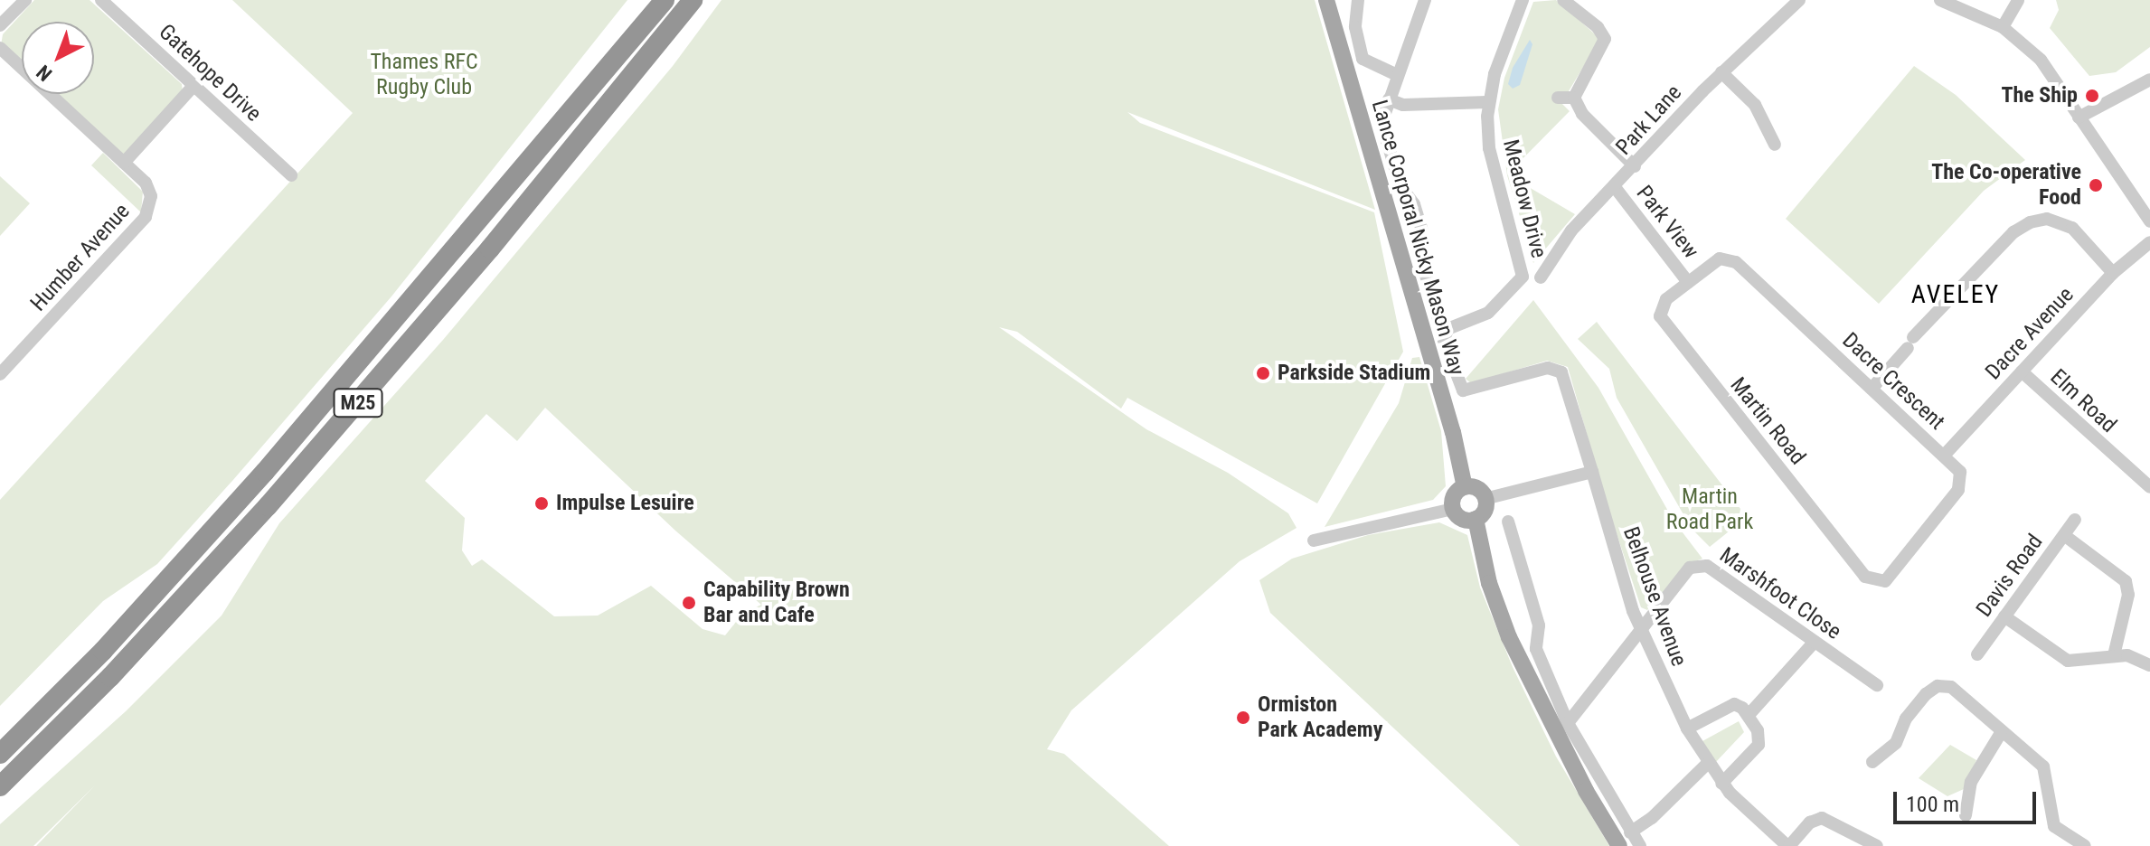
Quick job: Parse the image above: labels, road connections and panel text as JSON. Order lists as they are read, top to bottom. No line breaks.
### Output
{"streets":{"highway":["M25"],"main road":["Lance Corporal Nicky Mason Way"],"street":["Gatehope Drive","Park Lane","Meadow Drive","Park View","Humber Avenue","Dacre Avenue","Dacre Crescent","Elm Road","Martin Road","Davis Road","Marshfoot Close","Belhouse Avenue"]},"crossings":[["Park Lane","Park View"],["Park View","Dacre Crescent"],["Park View","Martin Road"],["Dacre Avenue","Dacre Crescent"],["Dacre Avenue","Elm Road"],["Dacre Crescent","Martin Road"],["Marshfoot Close","Belhouse Avenue"]],"districts":["AVELEY"],"parks":["Thames RFC Rugby Club","Martin Road Park"],"places":["The Ship","The Co-operative Food","Parkside Stadium","Impulse Lesuire","Capability Brown Bar and Cafe","Ormiston Park Academy"],"scale_bar":"100 m","north":"bottom left"}
